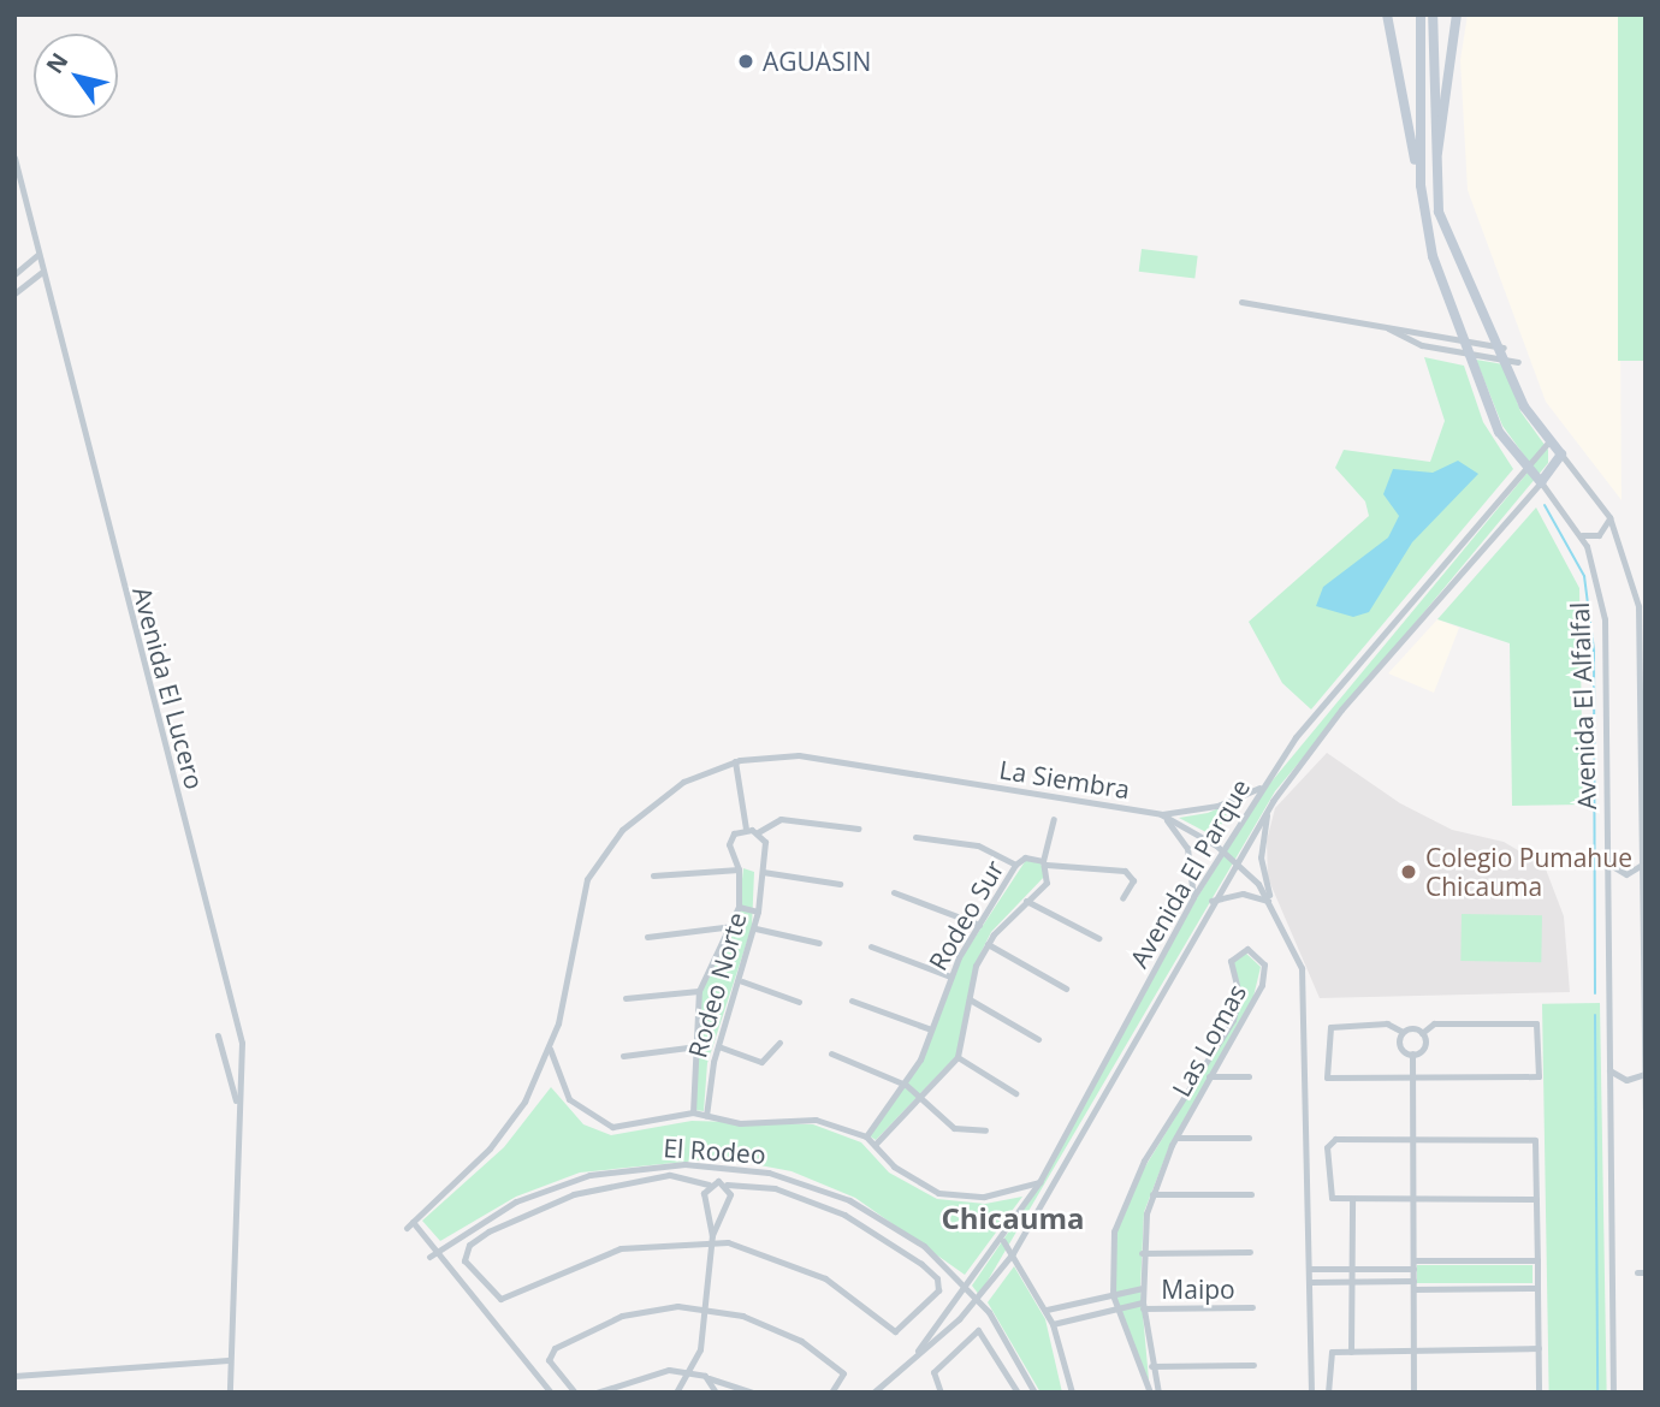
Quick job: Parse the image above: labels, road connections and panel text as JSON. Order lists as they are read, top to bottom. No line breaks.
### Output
{"streets":{"street":["Avenida El Lucero","Avenida El Alfalfal","La Siembra","Avenida El Parque","Rodeo Sur","Rodeo Norte","Las Lomas","El Rodeo","Maipo"]},"crossings":[["Avenida El Alfalfal","Avenida El Parque"],["La Siembra","Avenida El Parque"],["La Siembra","El Rodeo"],["Avenida El Parque","El Rodeo"],["Rodeo Sur","El Rodeo"],["Rodeo Norte","El Rodeo"],["Las Lomas","Maipo"]],"districts":["Chicauma"],"places":["AGUASIN","Colegio Pumahue Chicauma"],"north":"top left"}
